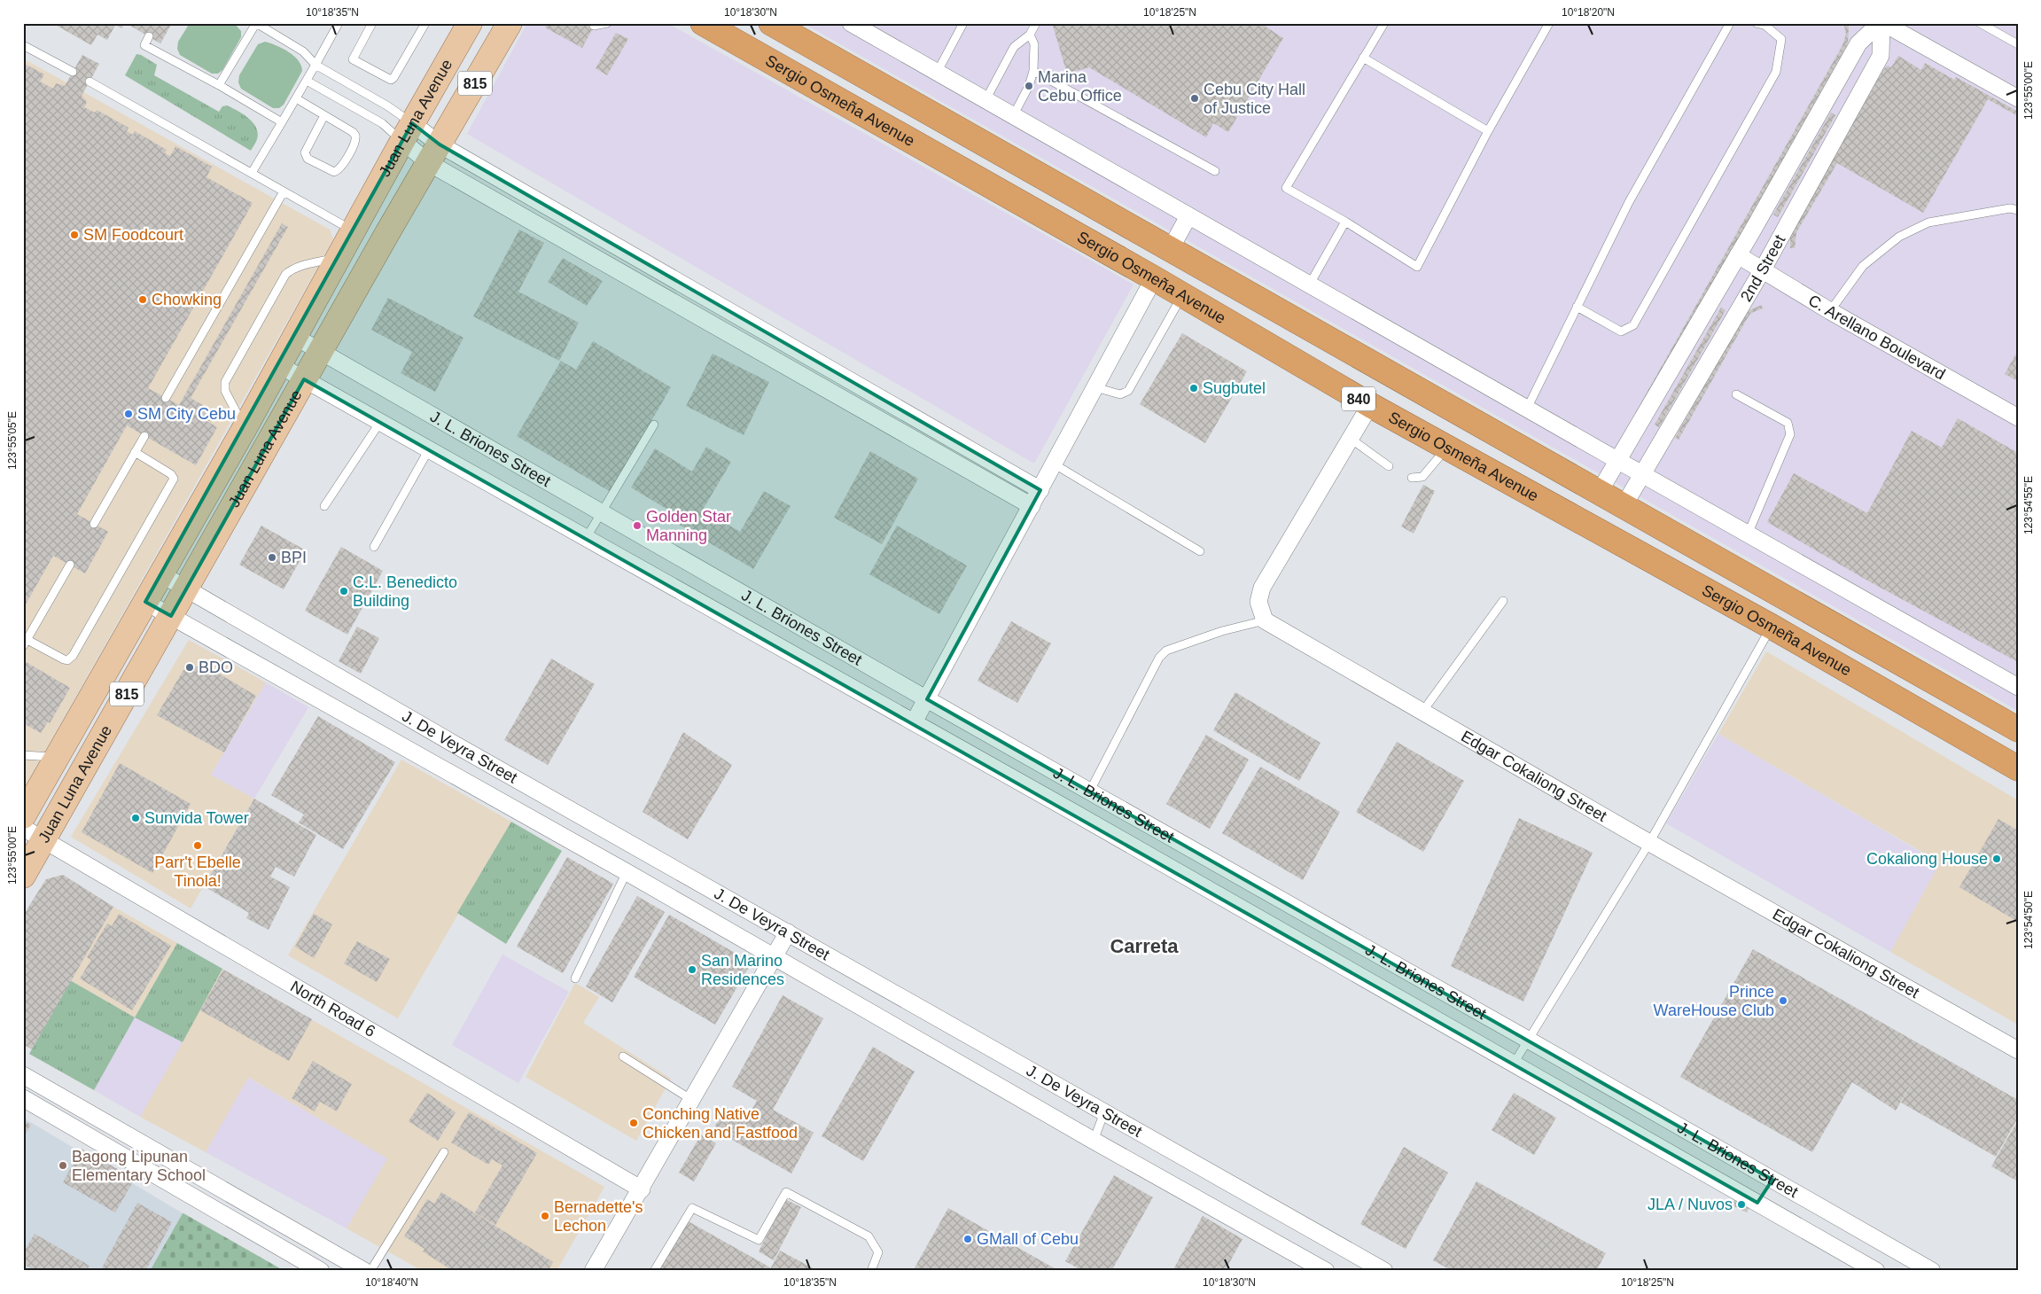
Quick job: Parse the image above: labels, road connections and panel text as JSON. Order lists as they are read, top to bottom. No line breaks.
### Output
{"streets":{"highway":["Sergio Osmeña Avenue","840"],"main road":["815","Juan Luna Avenue"],"street":["2nd Street","C. Arellano Boulevard","J. L. Briones Street","J. De Veyra Street","Edgar Cokaliong Street","North Road 6"]},"crossings":[["Sergio Osmeña Avenue","2nd Street"],["Juan Luna Avenue","J. L. Briones Street"],["Juan Luna Avenue","J. De Veyra Street"],["Juan Luna Avenue","North Road 6"],["2nd Street","C. Arellano Boulevard"]],"districts":["Carreta"],"places":["Marina Cebu Office","Cebu City Hall of Justice","SM Foodcourt","Chowking","Sugbutel","SM City Cebu","Golden Star Manning","BPI","C.L. Benedicto Building","BDO","Sunvida Tower","Parr't Ebelle Tinola!","Cokaliong House","San Marino Residences","Prince WareHouse Club","Conching Native Chicken and Fastfood","Bagong Lipunan Elementary School","JLA / Nuvos","Bernadette's Lechon","GMall of Cebu"],"coordinates":["10°18'35\"N","10°18'30\"N","10°18'25\"N","10°18'20\"N","123°55'00\"E","123°55'05\"E","123°54'55\"E","123°54'50\"E","10°18'40\"N"]}
